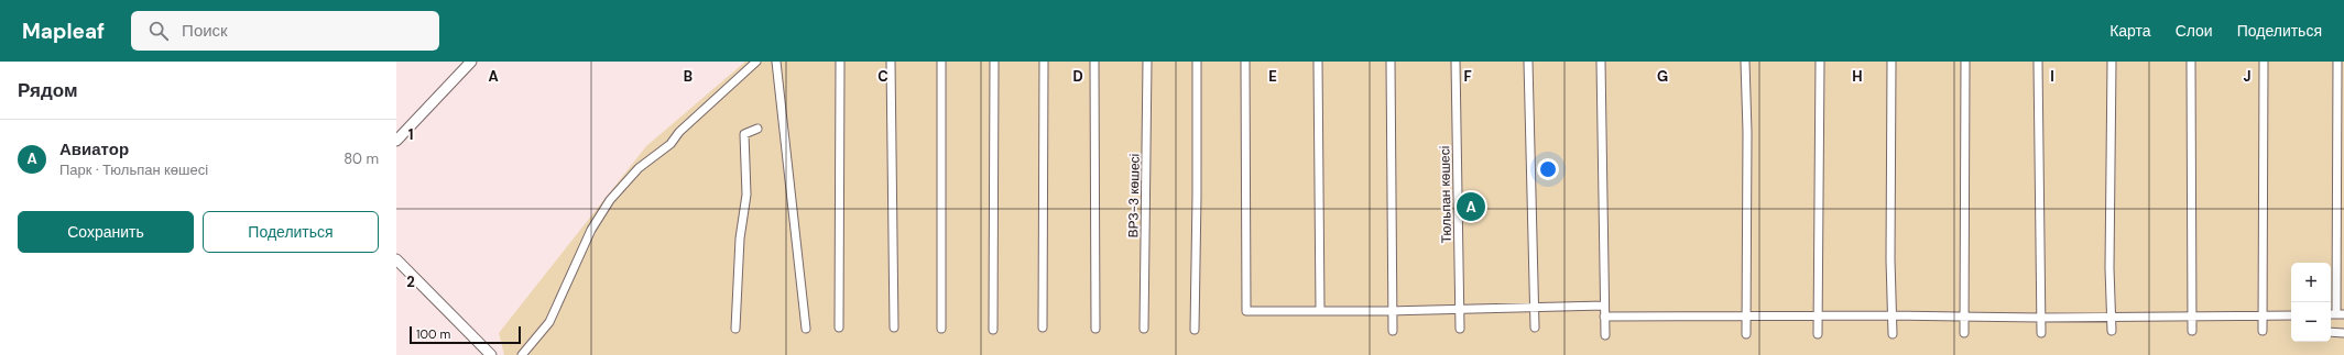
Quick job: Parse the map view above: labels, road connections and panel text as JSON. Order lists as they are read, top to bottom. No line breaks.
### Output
{"streets":{"street":["Тюльпан көшесі","ВРЗ-3 көшесі"]},"scale_bar":"100 m","page":{"header":"Mapleaf","search":"Поиск","nav":["Карта","Слои","Поделиться"],"heading":"Рядом","list":[{"mark":"A","name":"Авиатор","note":"Парк · Тюльпан көшесі","value":"80 m"}],"pins":"A","buttons":["Сохранить","Поделиться"],"map_buttons":["+","−"],"scale":"100 m"},"grid":{"columns":["A","B","C","D","E","F","G","H","I","J"],"rows":["1","2"]}}
